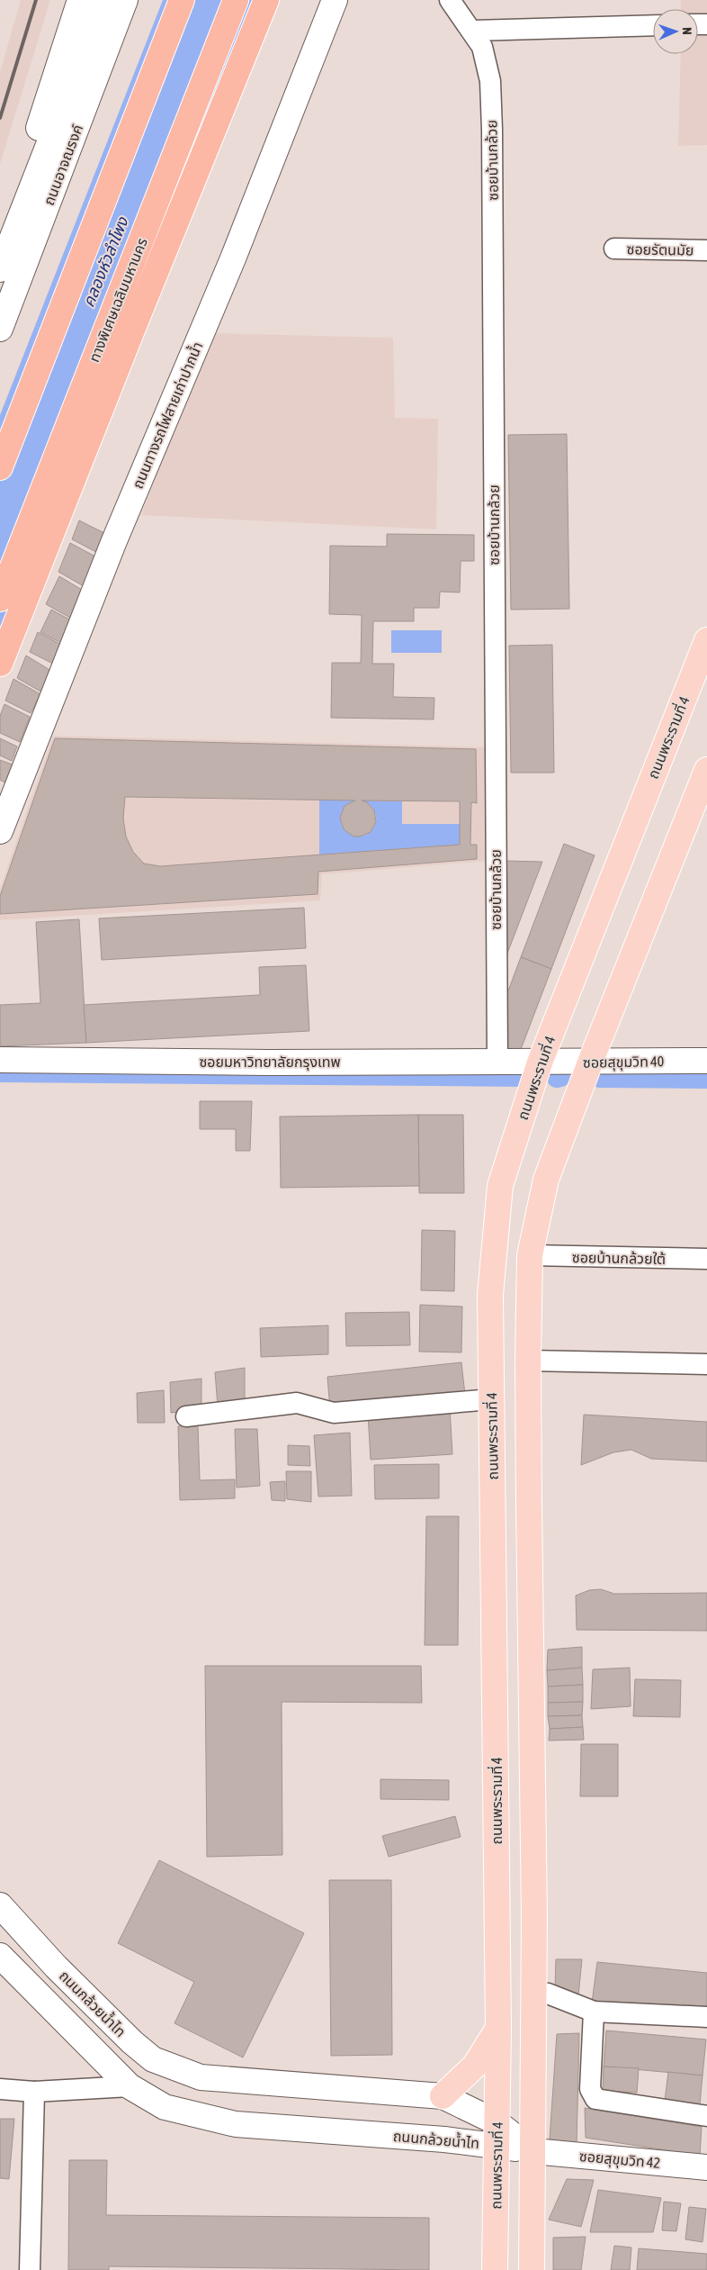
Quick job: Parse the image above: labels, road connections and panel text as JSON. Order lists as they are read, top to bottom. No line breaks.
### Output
{"streets":{"highway":["ทางพิเศษเฉลิมมหานคร"],"main road":["ถนนอาจณรงค์","ถนนทางรถไฟสายเก่าปากน้ำ","ถนนพระรามที่ 4","ซอยมหาวิทยาลัยกรุงเทพ","ซอยสุขุมวิท 40","ถนนกล้วยน้ำไท","ซอยสุขุมวิท 42"],"street":["ซอยบ้านกล้วย","ซอยรัตนมัย","ซอยบ้านกล้วยใต้"]},"crossings":[["ซอยบ้านกล้วย","ซอยมหาวิทยาลัยกรุงเทพ"],["ถนนพระรามที่ 4","ซอยมหาวิทยาลัยกรุงเทพ"],["ถนนพระรามที่ 4","ซอยสุขุมวิท 40"],["ถนนพระรามที่ 4","ถนนกล้วยน้ำไท"],["ซอยมหาวิทยาลัยกรุงเทพ","ซอยสุขุมวิท 40"],["ถนนกล้วยน้ำไท","ซอยสุขุมวิท 42"]],"water":["คลองหัวลำโพง"],"north":"right"}
